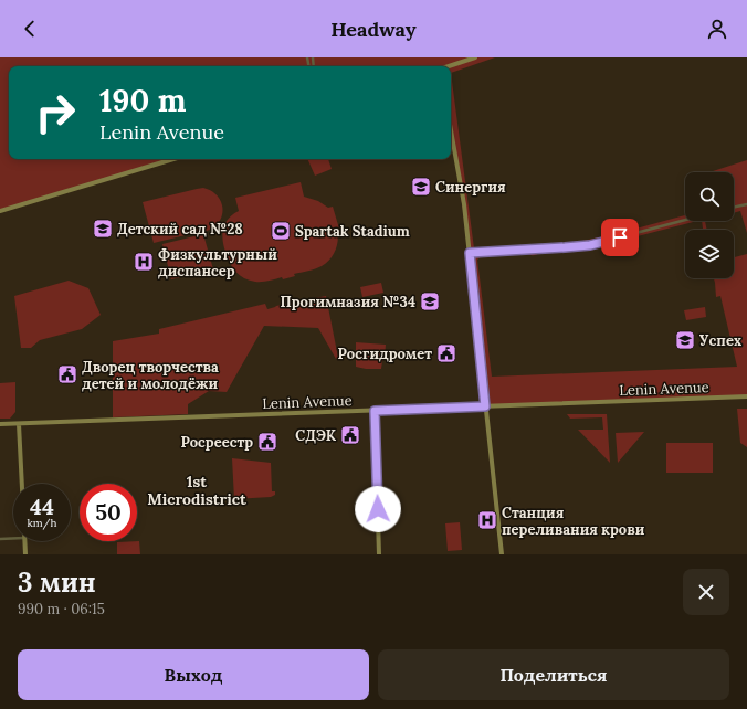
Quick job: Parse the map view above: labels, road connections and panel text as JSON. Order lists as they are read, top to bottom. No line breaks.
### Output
{"streets":{"main road":["Lenin Avenue"]},"districts":["1st Microdistrict"],"places":{"school or university":["Синергия","Детский сад №28","Прогимназия №34","Успех"],"sports":["Spartak Stadium"],"hospital":["Физкультурный диспансер","Станция переливания крови"],"public building":["Росгидромет","Дворец творчества детей и молодёжи","СДЭК","Росреестр"]},"page":{"header":"Headway","turn":["190 m","Lenin Avenue"],"speed":"44 km/h","limit":"50","heading":["3 мин","990 m · 06:15"],"buttons":["Выход","Поделиться"]}}
